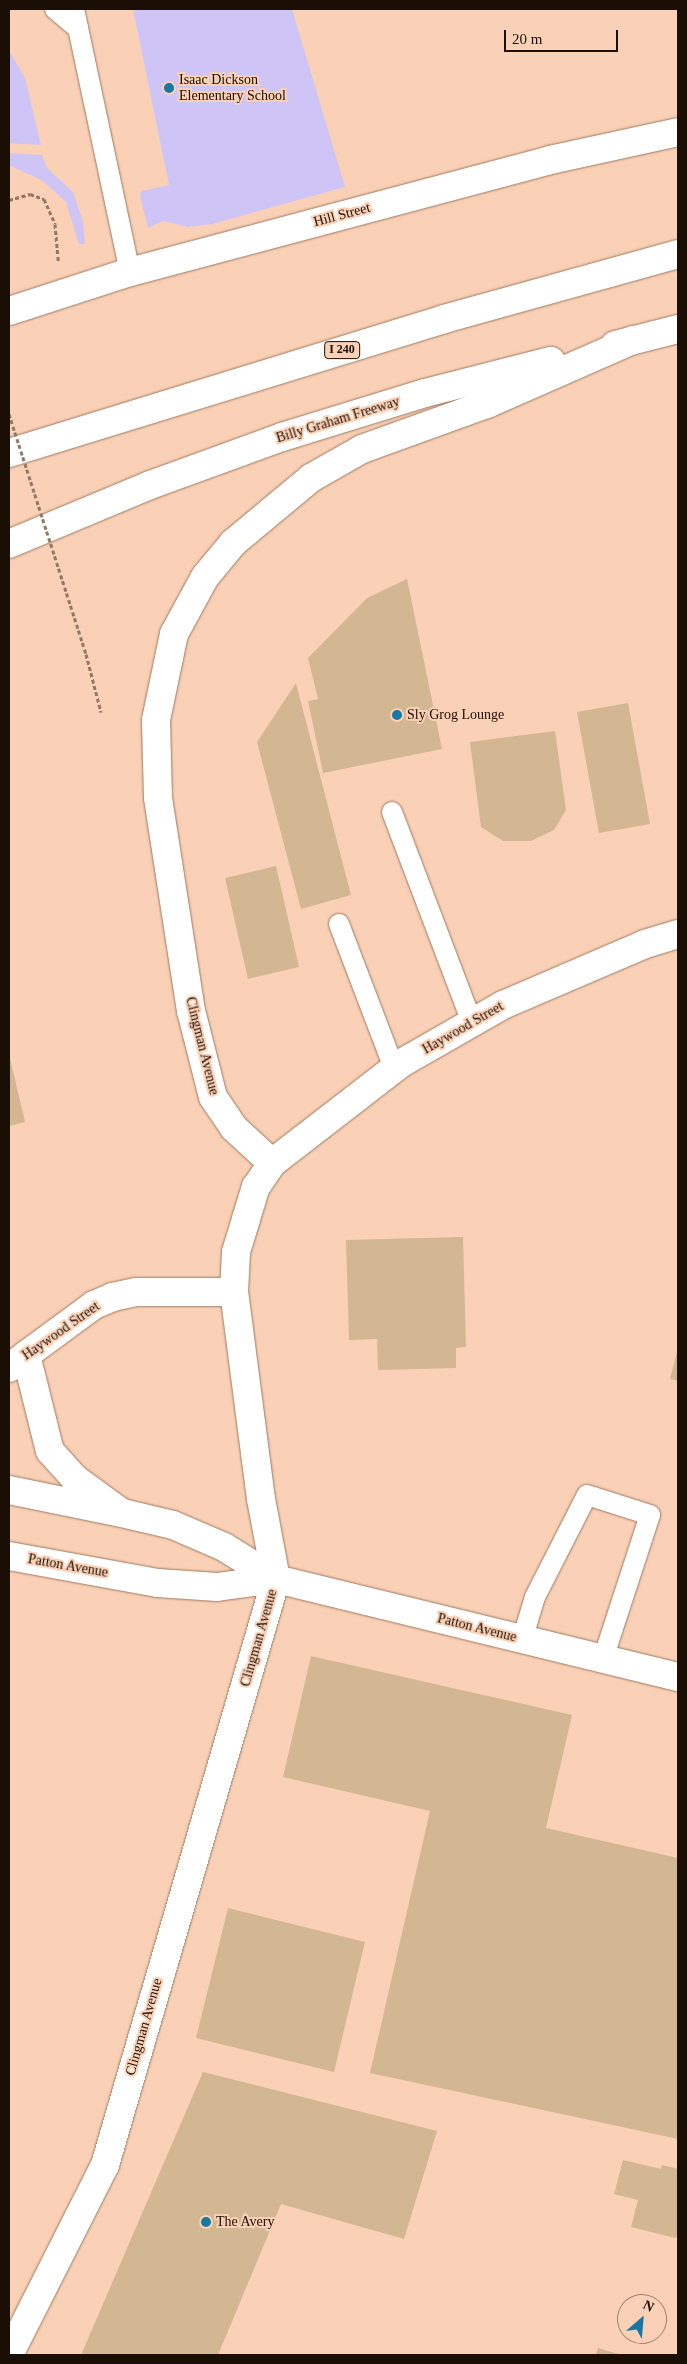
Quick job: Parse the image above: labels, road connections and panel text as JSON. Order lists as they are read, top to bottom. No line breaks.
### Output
{"streets":{"main road":["Hill Street","I 240","Billy Graham Freeway","Haywood Street","Clingman Avenue","Patton Avenue"]},"crossings":[["Billy Graham Freeway","Clingman Avenue"],["Haywood Street","Clingman Avenue"],["Clingman Avenue","Patton Avenue"]],"places":["Isaac Dickson Elementary School","Sly Grog Lounge","The Avery"],"scale_bar":"20 m","north":"top right"}
